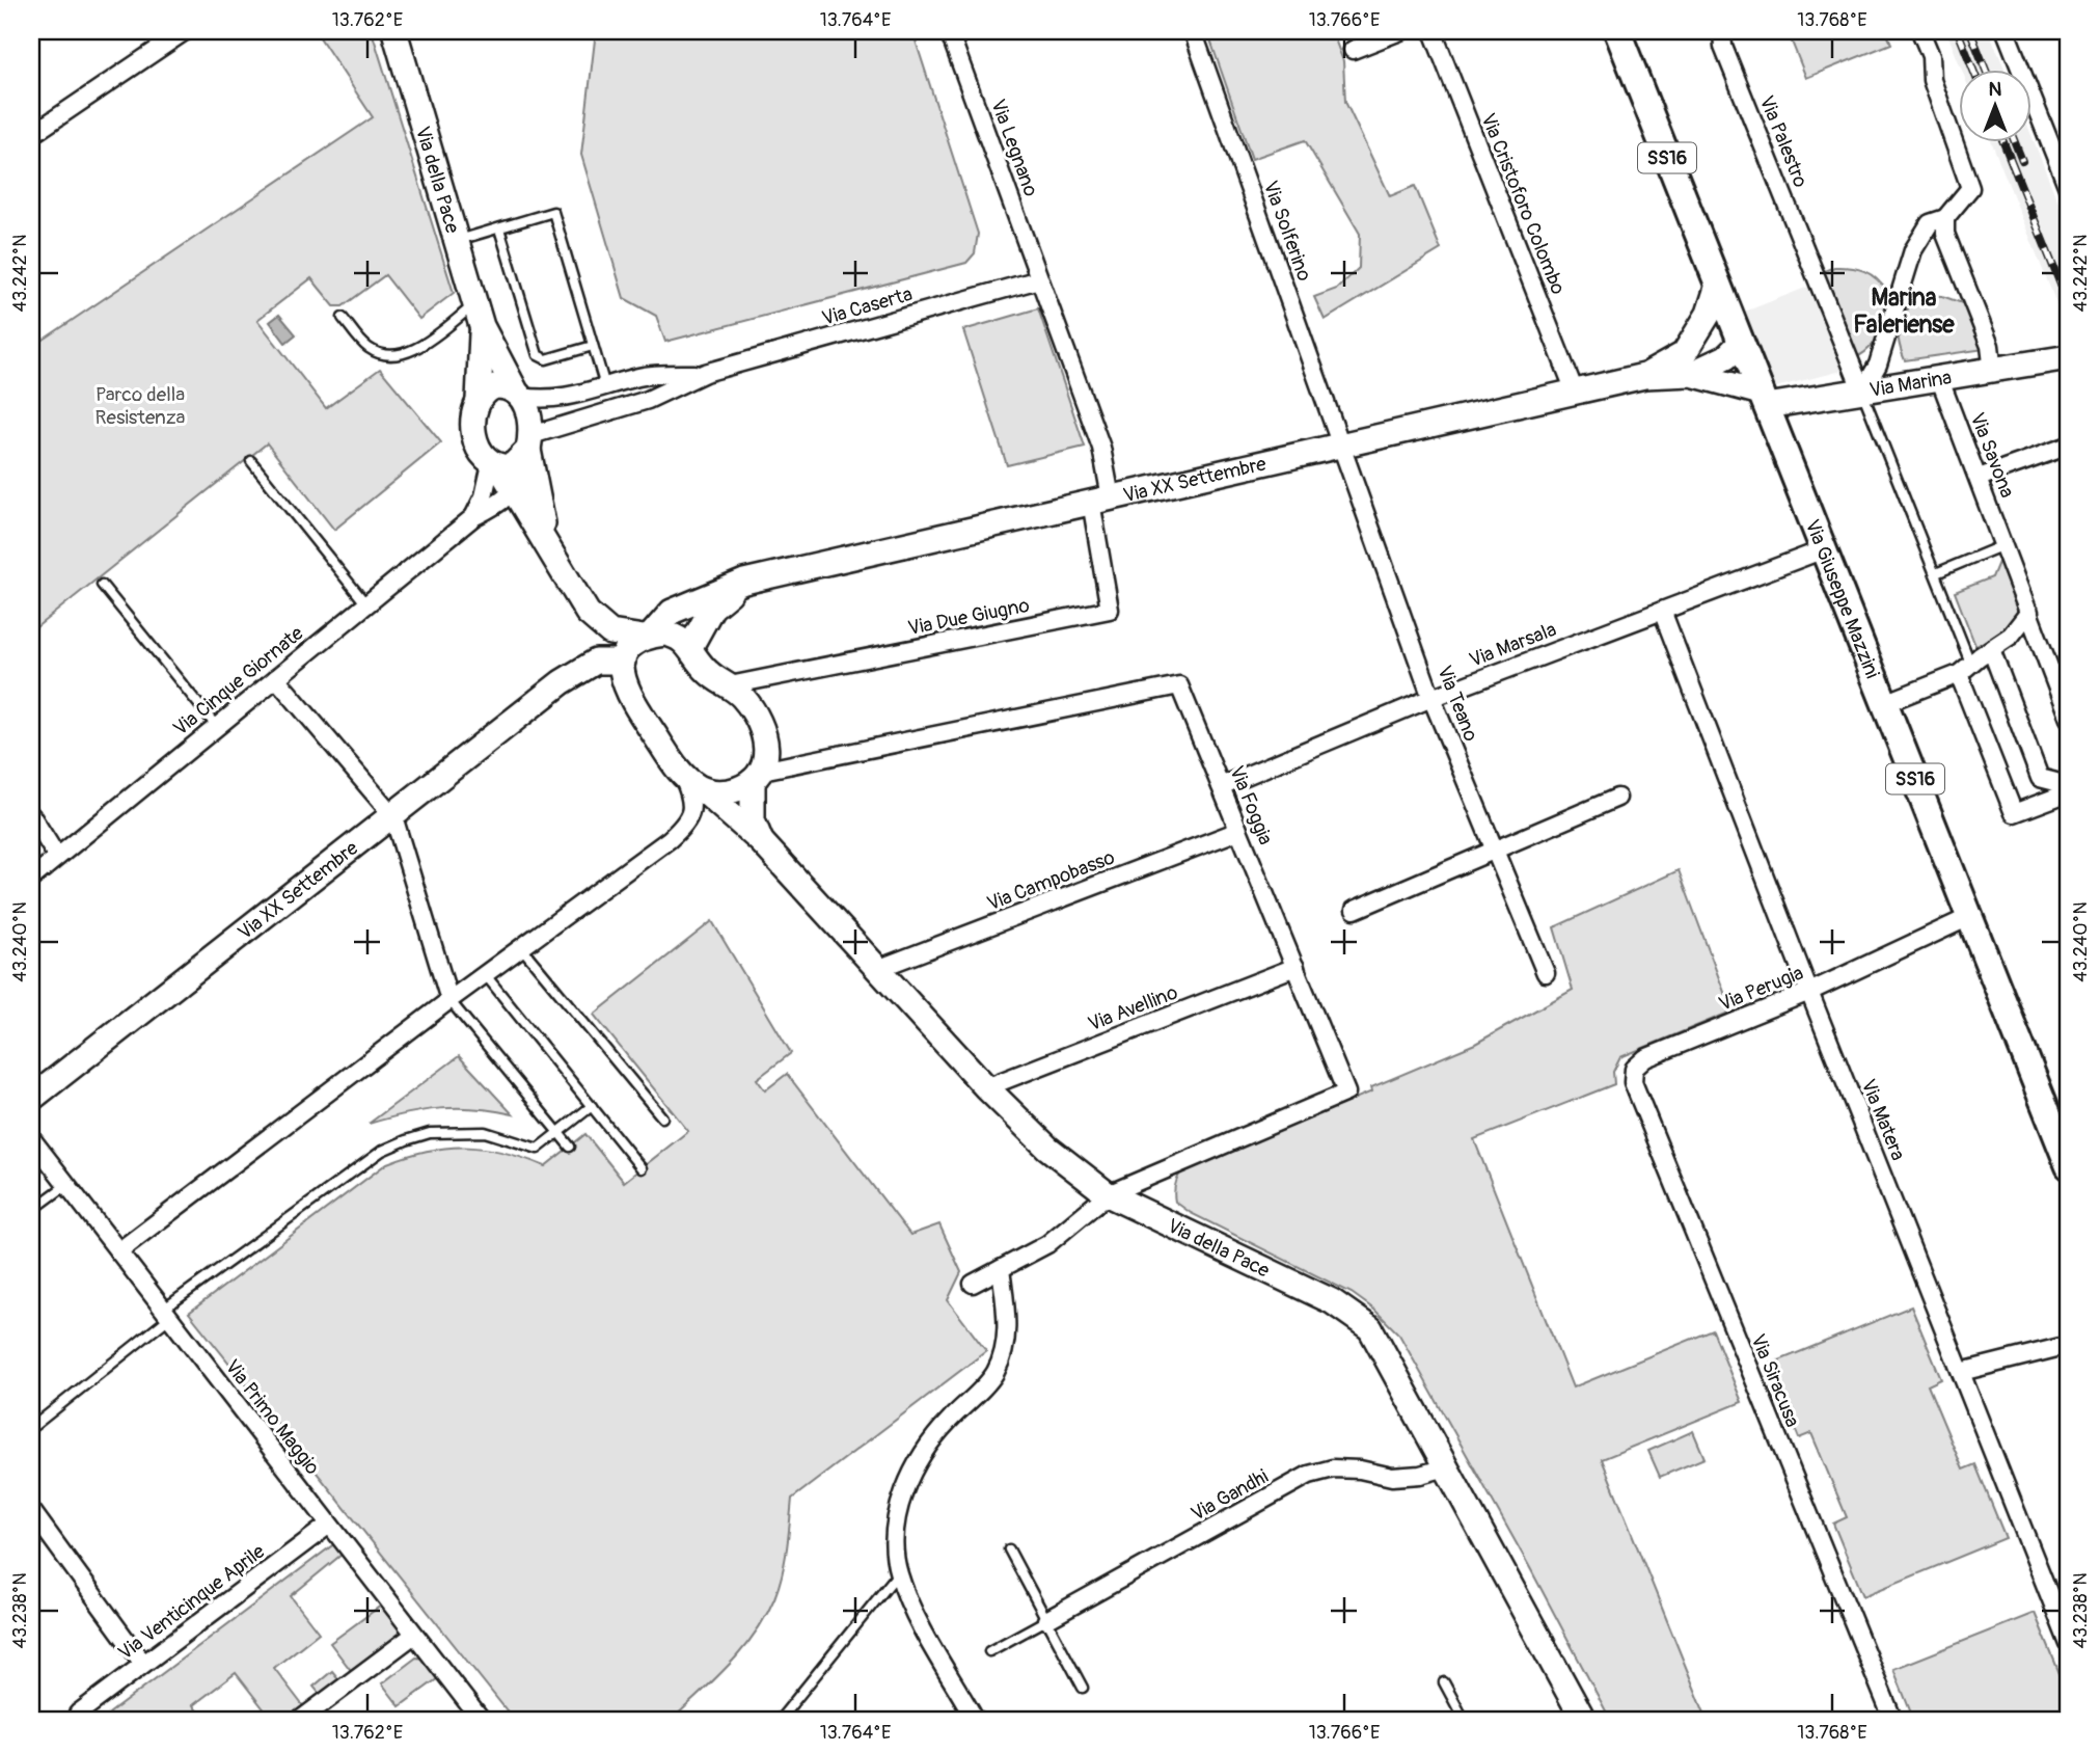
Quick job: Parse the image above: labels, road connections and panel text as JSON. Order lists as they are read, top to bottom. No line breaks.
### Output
{"streets":{"main road":["SS16","Via Giuseppe Mazzini"],"street":["Via Palestro","Via Legnano","Via della Pace","Via Cristoforo Colombo","Via Solferino","Via Caserta","Via Marina","Via Savona","Via XX Settembre","Via Due Giugno","Via Marsala","Via Cinque Giornate","Via Teano","Via Foggia","Via Campobasso","Via Perugia","Via Avellino","Via Matera","Via Siracusa","Via Primo Maggio","Via Gandhi","Via Venticinque Aprile"]},"crossings":[["Via Palestro","Via Marina"],["Via Legnano","Via Caserta"],["Via Legnano","Via XX Settembre"],["Via Legnano","Via Due Giugno"],["Via della Pace","Via Caserta"],["Via della Pace","Via Cinque Giornate"],["Via della Pace","Via Foggia"],["Via della Pace","Via Campobasso"],["Via della Pace","Via Avellino"],["Via della Pace","Via Gandhi"],["Via Cristoforo Colombo","Via XX Settembre"],["Via Solferino","Via XX Settembre"],["Via Solferino","Via Teano"],["Via Caserta","Via Cinque Giornate"],["Via Marina","Via Savona"],["Via Marina","Via Giuseppe Mazzini"],["Via XX Settembre","Via Giuseppe Mazzini"],["Via XX Settembre","Via Due Giugno"],["Via XX Settembre","Via Teano"],["Via Giuseppe Mazzini","Via Marsala"],["Via Giuseppe Mazzini","Via Perugia"],["Via Marsala","Via Teano"],["Via Marsala","Via Foggia"],["Via Marsala","Via Matera"],["Via Foggia","Via Campobasso"],["Via Foggia","Via Avellino"],["Via Perugia","Via Matera"],["Via Perugia","Via Siracusa"],["Via Primo Maggio","Via Venticinque Aprile"]],"districts":["Marina Faleriense"],"parks":["Parco della Resistenza"],"north":"top","coordinates":["13.762°E","13.764°E","13.766°E","13.768°E","43.242°N","43.240°N","43.238°N"]}
